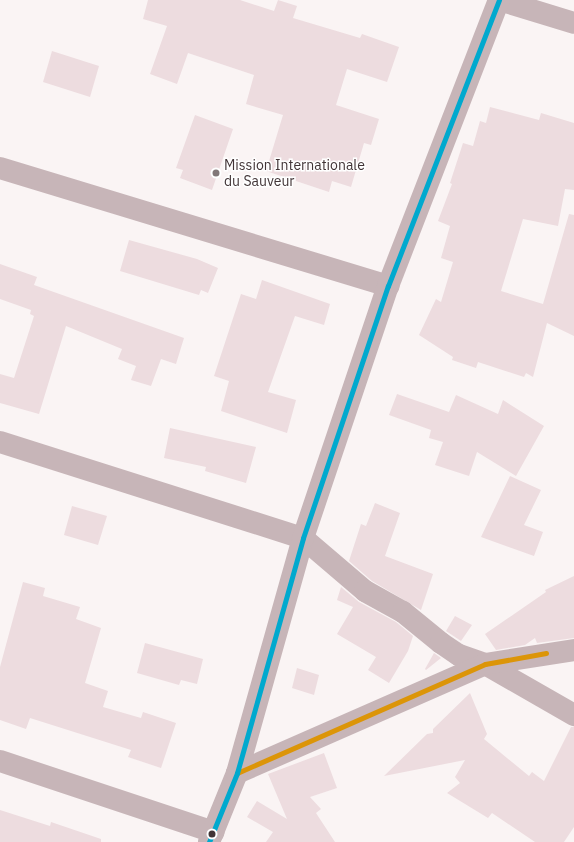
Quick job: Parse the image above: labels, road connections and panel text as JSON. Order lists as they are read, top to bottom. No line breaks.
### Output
{"places":["Mission Internationale du Sauveur"]}
